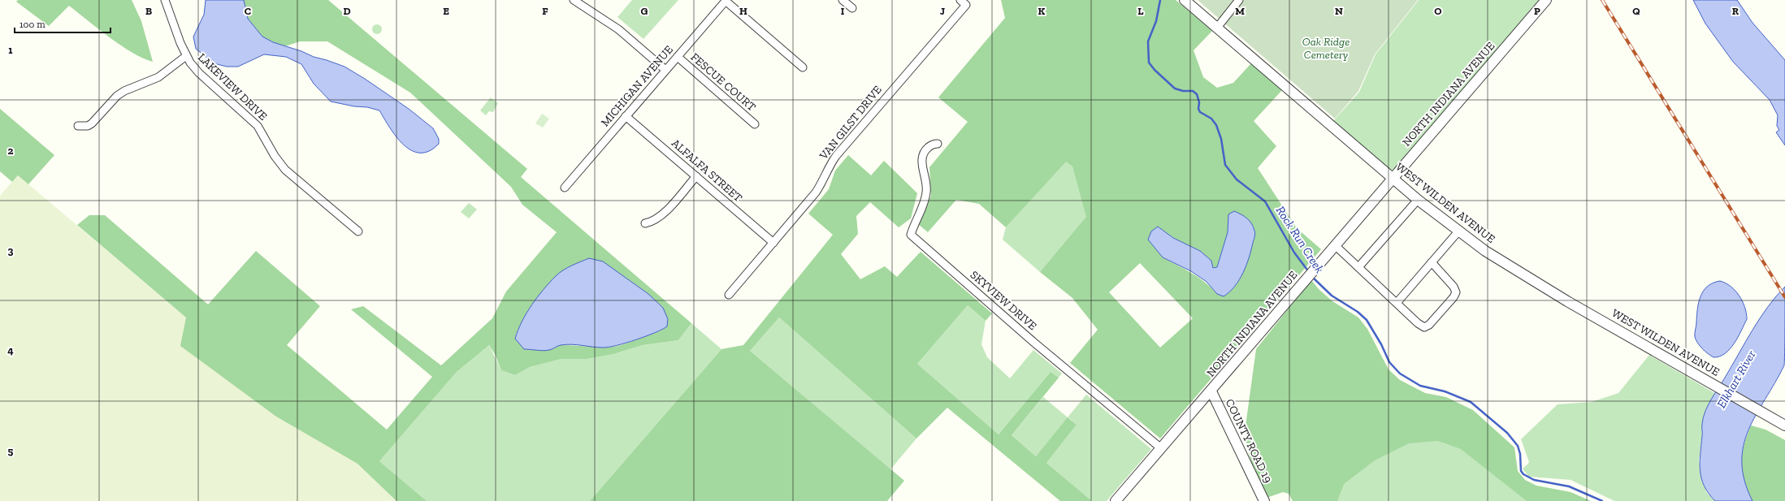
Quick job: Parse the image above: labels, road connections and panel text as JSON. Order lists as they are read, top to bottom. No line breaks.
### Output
{"streets":{"street":["FESCUE COURT","MICHIGAN AVENUE","LAKEVIEW DRIVE","NORTH INDIANA AVENUE","VAN GILST DRIVE","ALFALFA STREET","WEST WILDEN AVENUE","SKYVIEW DRIVE","COUNTY ROAD 19"]},"crossings":[["FESCUE COURT","MICHIGAN AVENUE"],["MICHIGAN AVENUE","ALFALFA STREET"],["NORTH INDIANA AVENUE","WEST WILDEN AVENUE"],["NORTH INDIANA AVENUE","SKYVIEW DRIVE"],["NORTH INDIANA AVENUE","COUNTY ROAD 19"],["VAN GILST DRIVE","ALFALFA STREET"]],"water":["Rock Run Creek","Elkhart River"],"parks":["Oak Ridge Cemetery"],"scale_bar":"100 m","grid":{"columns":["B","C","D","E","F","G","H","I","J","K","L","M","N","O","P","Q","R"],"rows":["1","2","3","4","5"]}}
